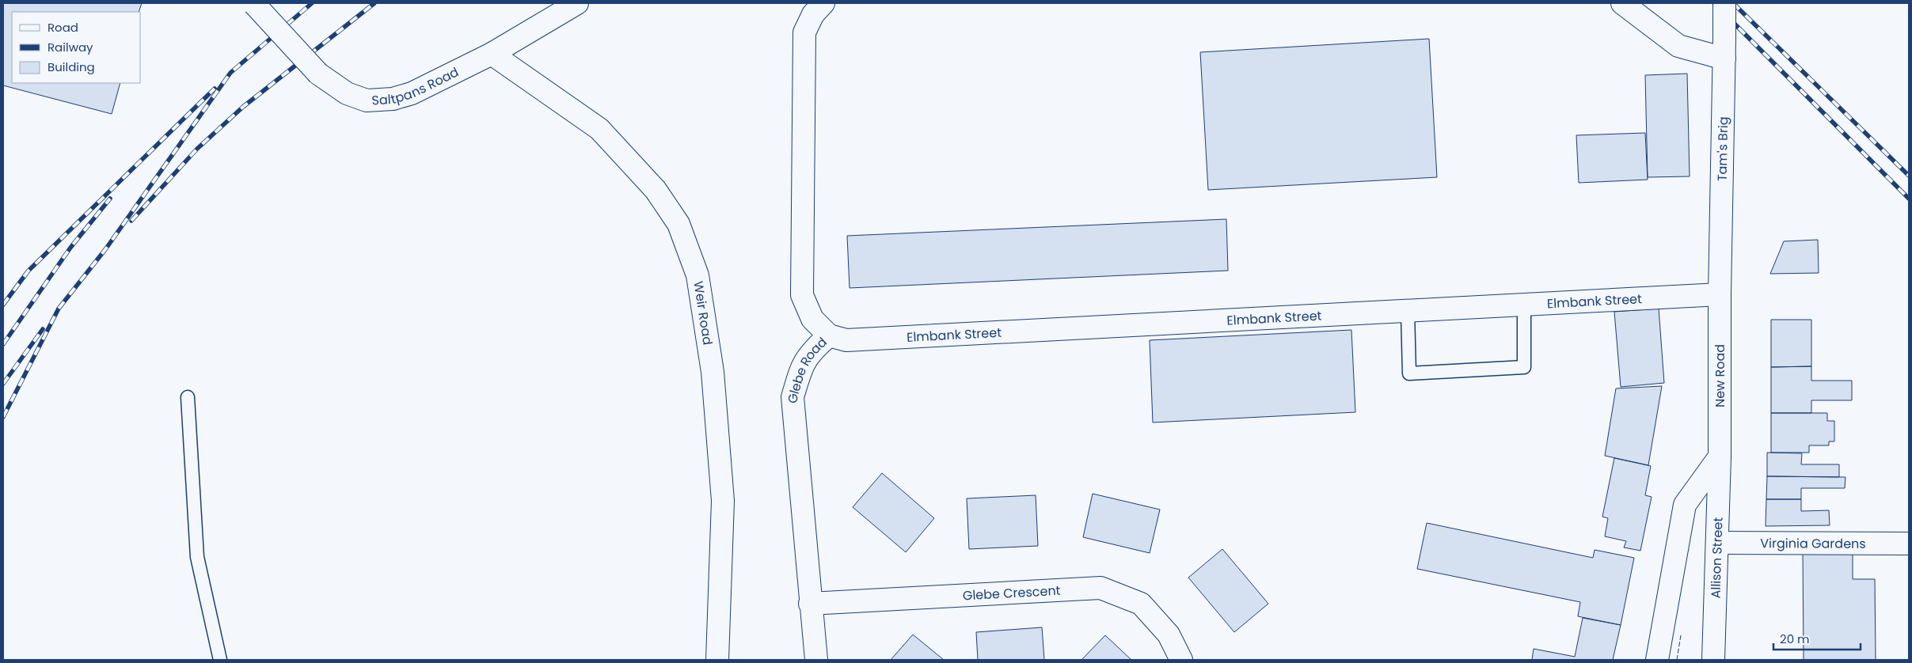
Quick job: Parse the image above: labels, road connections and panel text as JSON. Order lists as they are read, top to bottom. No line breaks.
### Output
{"streets":{"street":["Saltpans Road","Tam's Brig","Elmbank Street","Weir Road","Glebe Road","New Road","Virginia Gardens","Allison Street","Glebe Crescent"]},"crossings":[["Saltpans Road","Weir Road"],["Tam's Brig","Elmbank Street"],["Tam's Brig","New Road"],["Elmbank Street","Glebe Road"],["Elmbank Street","New Road"],["Glebe Road","Glebe Crescent"],["New Road","Allison Street"],["Virginia Gardens","Allison Street"]],"legend":["Road","Railway","Building"],"scale_bar":"20 m"}
